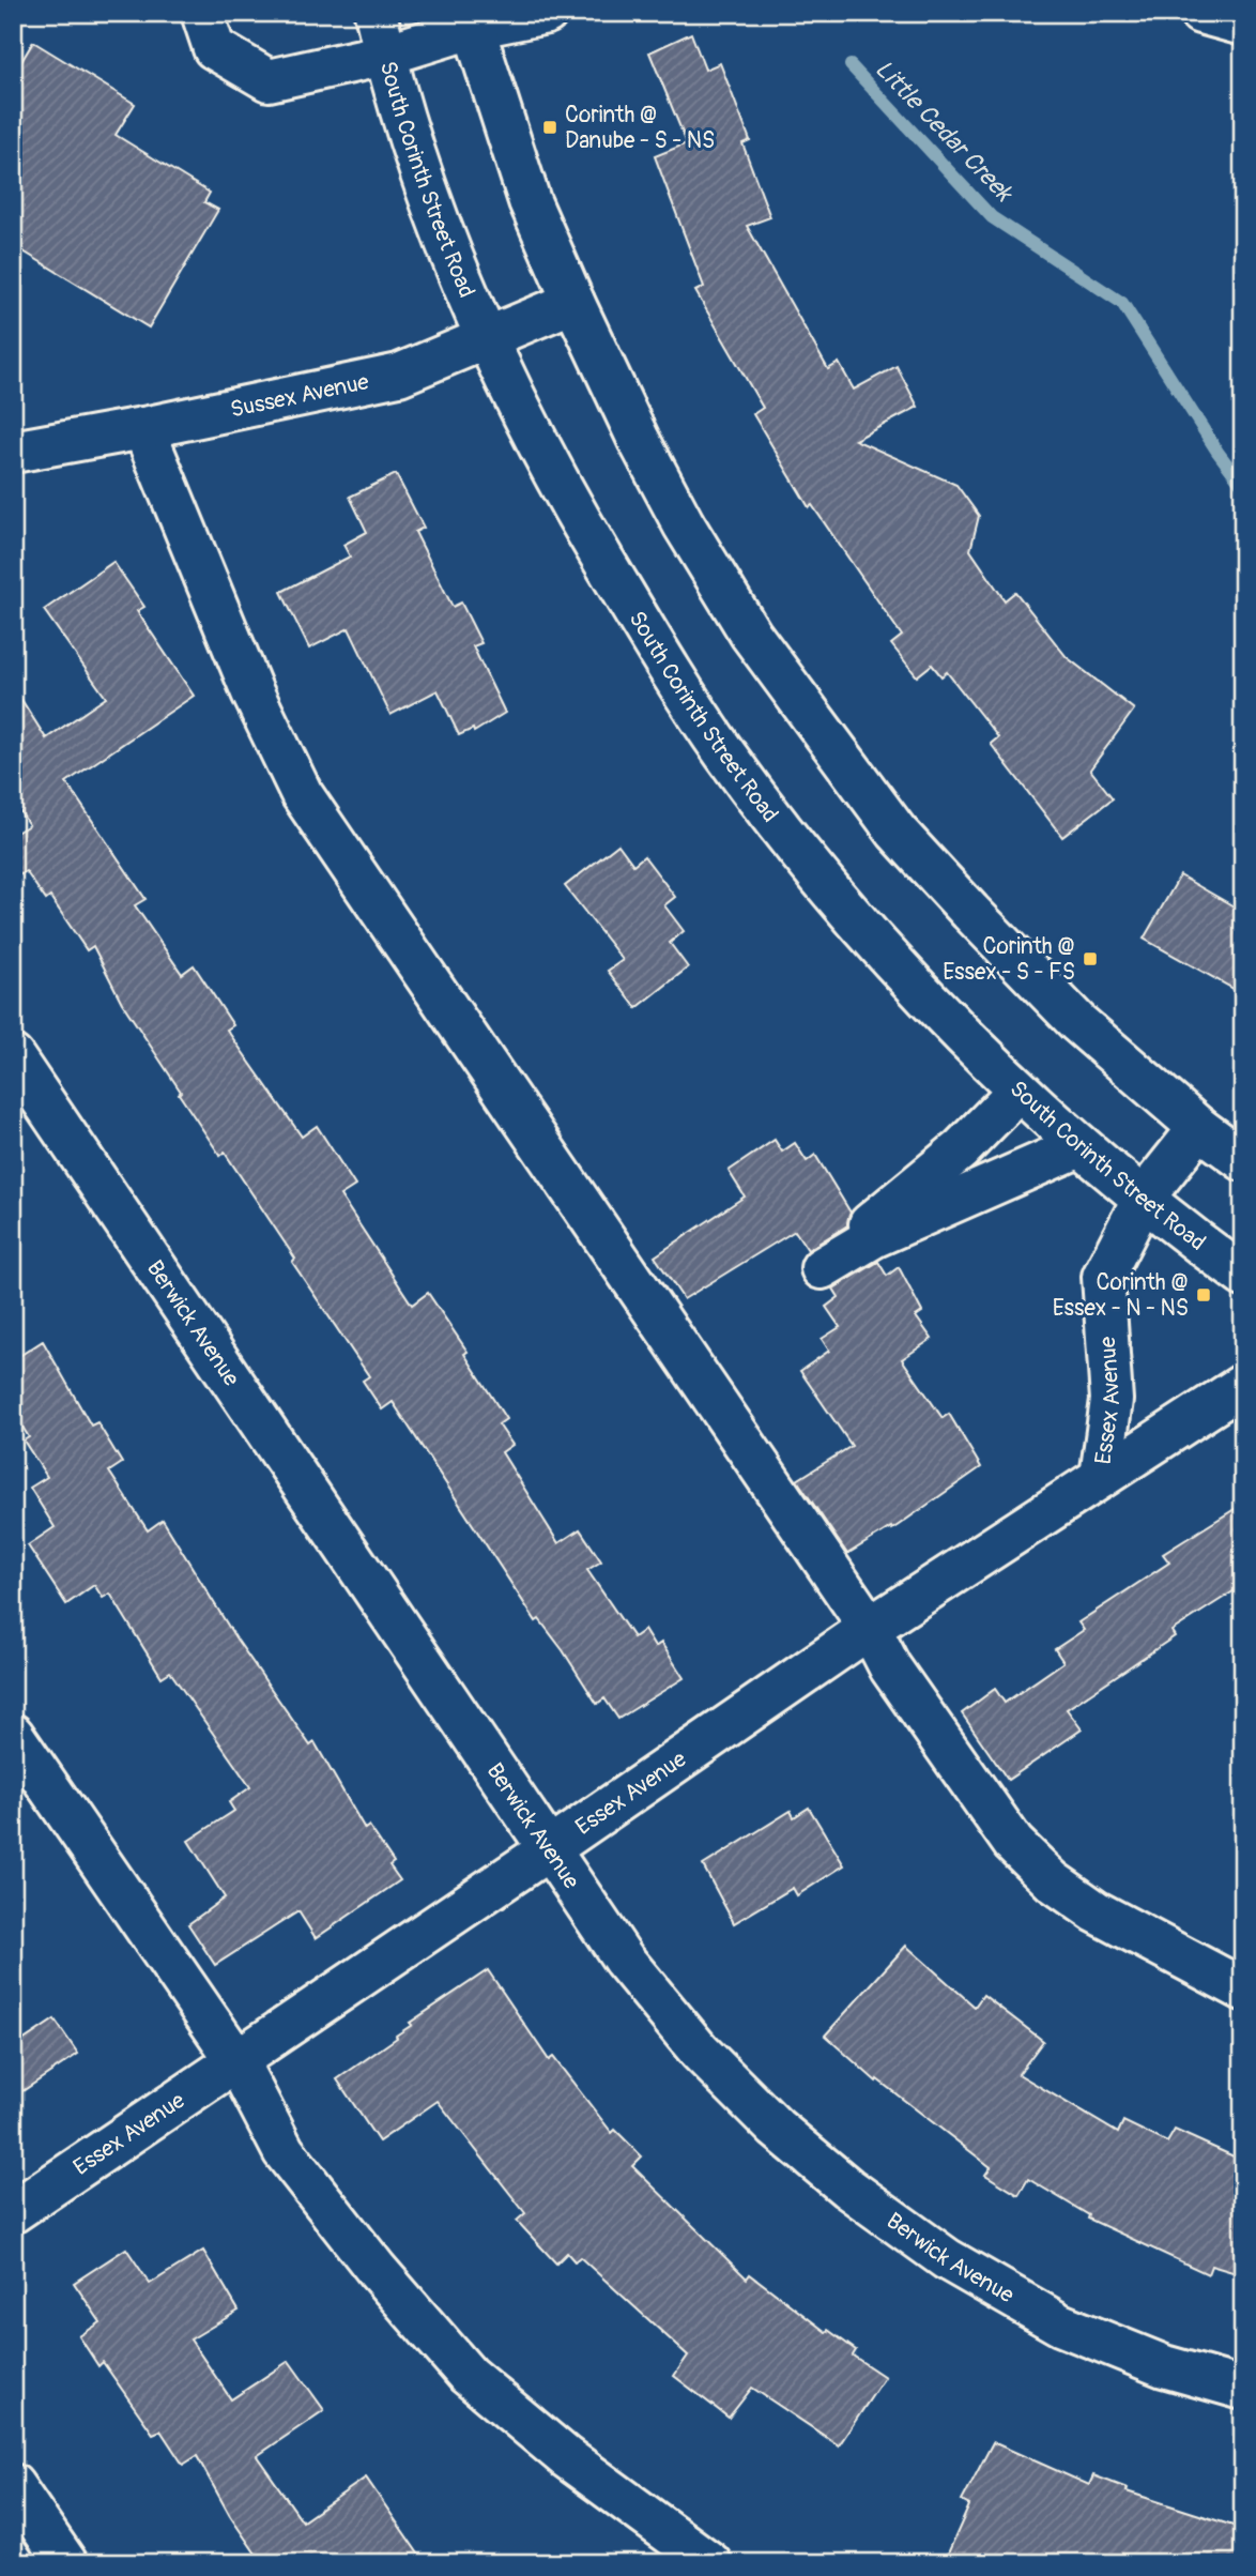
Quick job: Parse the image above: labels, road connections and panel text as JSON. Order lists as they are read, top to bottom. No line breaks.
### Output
{"streets":{"street":["South Corinth Street Road","Sussex Avenue","Berwick Avenue","Essex Avenue"]},"crossings":[["South Corinth Street Road","Sussex Avenue"],["South Corinth Street Road","Essex Avenue"],["Berwick Avenue","Essex Avenue"]],"water":["Little Cedar Creek"],"places":{"transit":["Corinth @ Danube - S - NS","Corinth @ Essex - S - FS","Corinth @ Essex - N - NS"]}}
